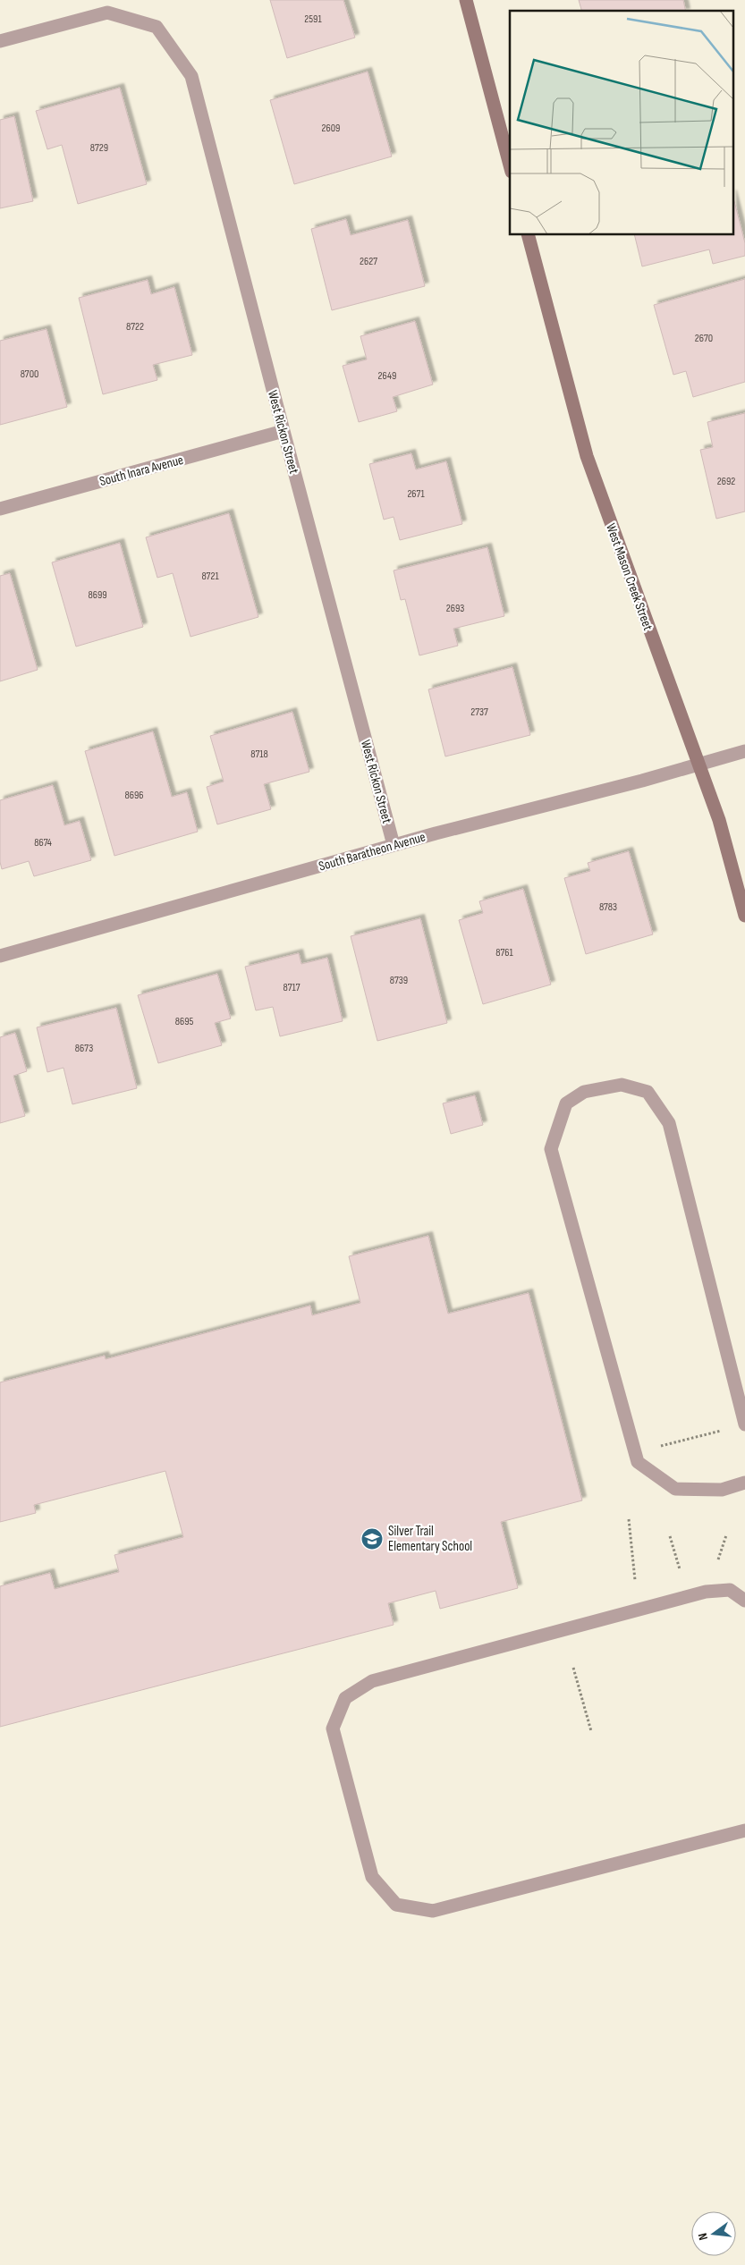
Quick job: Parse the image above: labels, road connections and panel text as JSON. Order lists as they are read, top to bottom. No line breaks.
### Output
{"streets":{"street":["West Rickon Street","South Inara Avenue","West Mason Creek Street","South Baratheon Avenue"]},"crossings":[["West Rickon Street","South Inara Avenue"],["West Rickon Street","South Baratheon Avenue"],["West Mason Creek Street","South Baratheon Avenue"]],"places":{"school or university":["Silver Trail Elementary School"]},"house_numbers":["2591","2609","8729","2627","8722","2670","8700","2649","2692","2671","8721","8699","2693","2737","8718","8696","8674","8783","8761","8739","8717","8695","8673"],"north":"left"}
